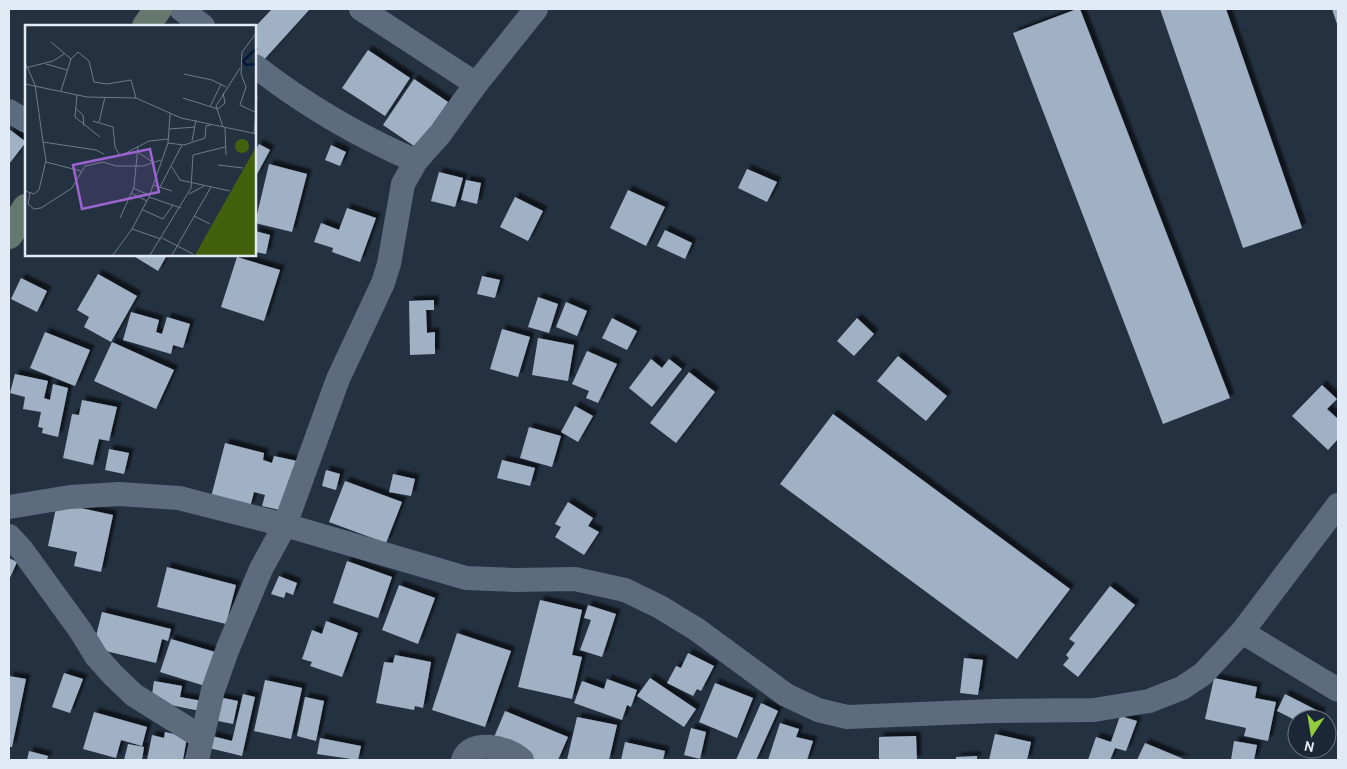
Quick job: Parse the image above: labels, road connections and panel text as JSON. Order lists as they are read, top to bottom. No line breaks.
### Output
{"north":"bottom"}
